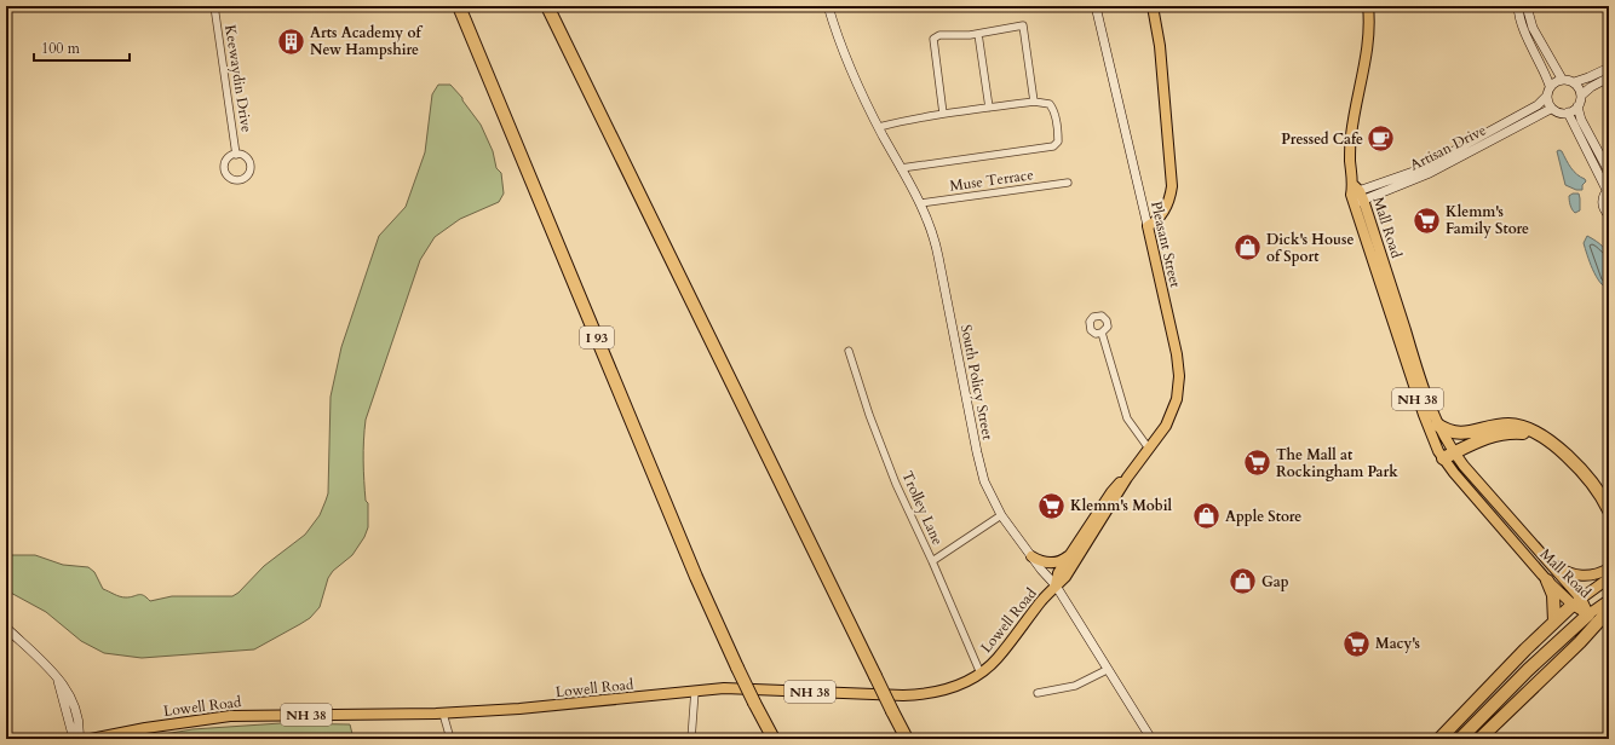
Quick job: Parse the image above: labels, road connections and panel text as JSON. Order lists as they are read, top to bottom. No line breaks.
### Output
{"streets":{"highway":["I 93"],"main road":["Artisan Drive","Mall Road","Pleasant Street","South Policy Street","NH 38","Lowell Road"],"street":["Keewaydin Drive","Muse Terrace","Trolley Lane"]},"crossings":[["Artisan Drive","Mall Road"],["Muse Terrace","South Policy Street"],["Pleasant Street","South Policy Street"],["Pleasant Street","Lowell Road"],["South Policy Street","Lowell Road"],["Trolley Lane","Lowell Road"]],"places":{"building":["Arts Academy of New Hampshire"],"cafe":["Pressed Cafe"],"supermarket":["Klemm's Family Store","The Mall at Rockingham Park","Klemm's Mobil","Macy's"],"shop":["Dick's House of Sport","Apple Store","Gap"]},"scale_bar":"100 m"}
